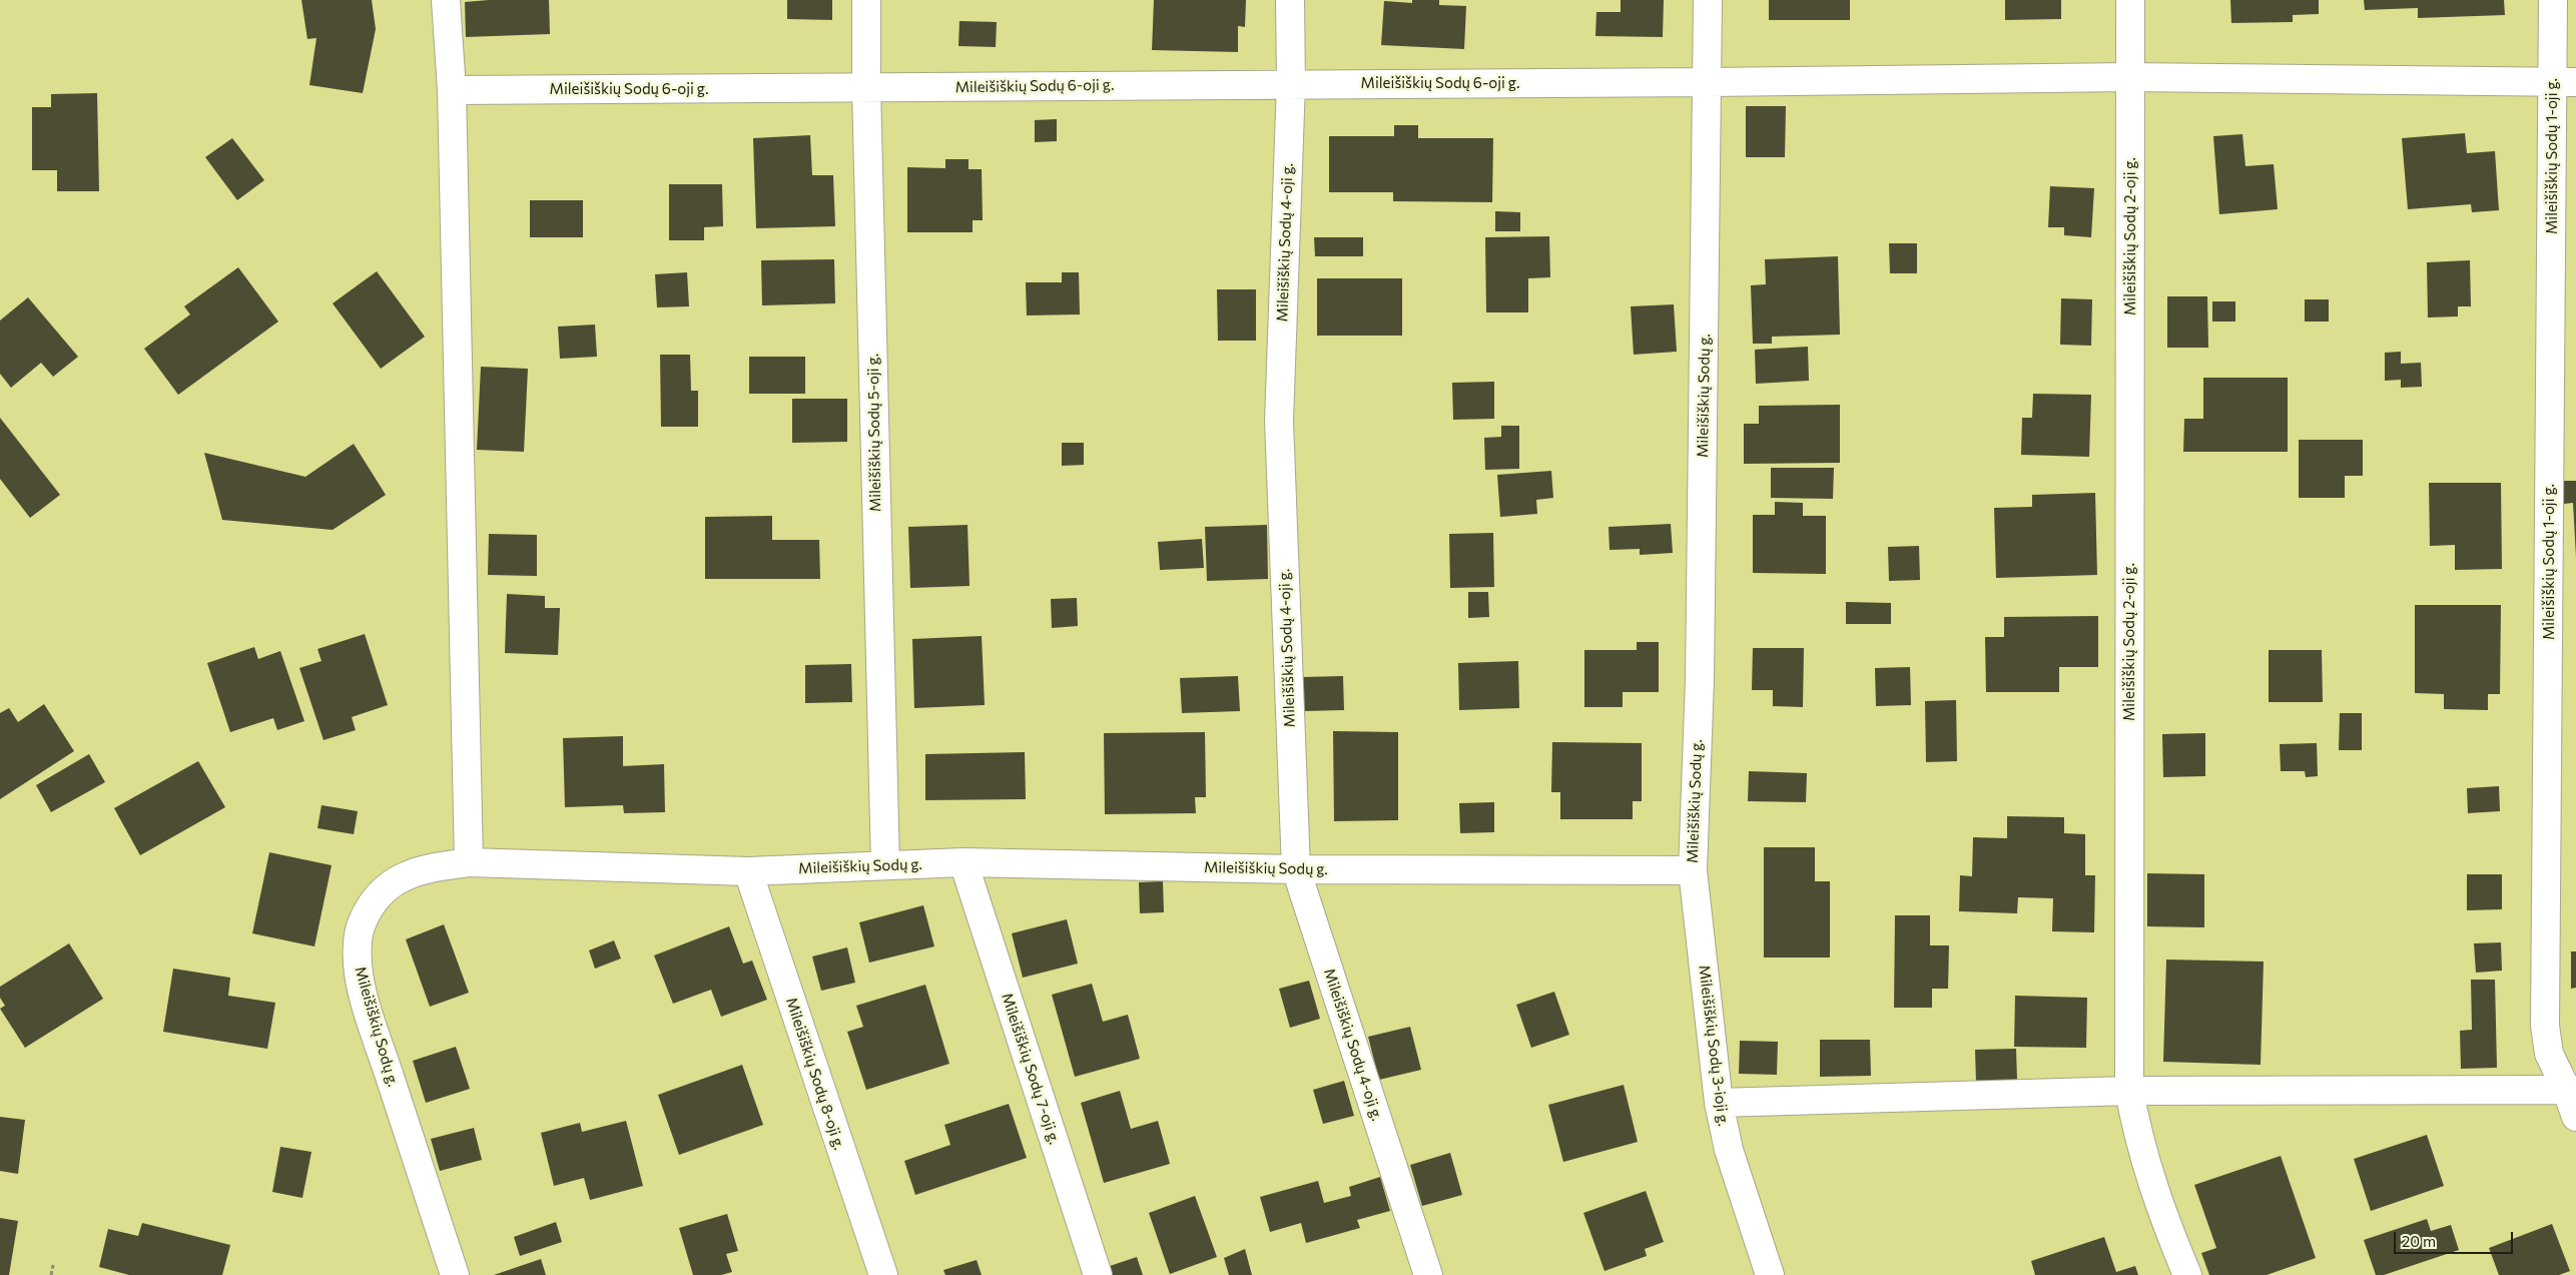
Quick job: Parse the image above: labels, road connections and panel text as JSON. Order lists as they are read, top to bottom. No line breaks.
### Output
{"streets":{"street":["Mileišiškių Sodų 6-oji g.","Mileišiškių Sodų 1-oji g.","Mileišiškių Sodų 2-oji g.","Mileišiškių Sodų 4-oji g.","Mileišiškių Sodų g.","Mileišiškių Sodų 5-oji g.","Mileišiškių Sodų 3-ioji g.","Mileišiškių Sodų 7-oji g.","Mileišiškių Sodų 8-oji g."]},"crossings":[["Mileišiškių Sodų 6-oji g.","Mileišiškių Sodų 1-oji g."],["Mileišiškių Sodų 6-oji g.","Mileišiškių Sodų 2-oji g."],["Mileišiškių Sodų 6-oji g.","Mileišiškių Sodų 4-oji g."],["Mileišiškių Sodų 6-oji g.","Mileišiškių Sodų g."],["Mileišiškių Sodų 6-oji g.","Mileišiškių Sodų 5-oji g."],["Mileišiškių Sodų 4-oji g.","Mileišiškių Sodų g."],["Mileišiškių Sodų g.","Mileišiškių Sodų 5-oji g."],["Mileišiškių Sodų g.","Mileišiškių Sodų 3-ioji g."],["Mileišiškių Sodų g.","Mileišiškių Sodų 7-oji g."],["Mileišiškių Sodų g.","Mileišiškių Sodų 8-oji g."]],"scale_bar":"20 m"}
